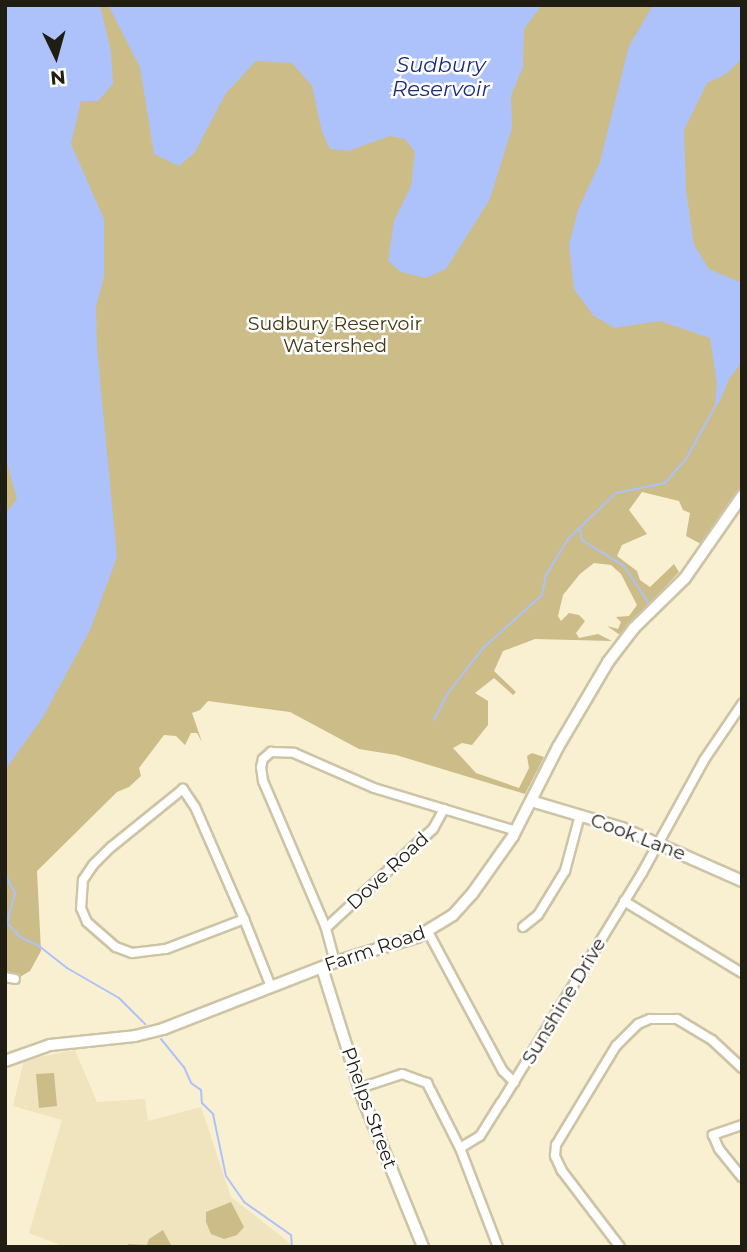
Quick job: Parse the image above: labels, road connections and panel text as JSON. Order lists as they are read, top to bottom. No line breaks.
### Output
{"streets":{"street":["Cook Lane","Dove Road","Farm Road","Sunshine Drive","Phelps Street"]},"crossings":[["Cook Lane","Farm Road"],["Cook Lane","Sunshine Drive"],["Farm Road","Phelps Street"]],"water":["Sudbury Reservoir"],"parks":["Sudbury Reservoir Watershed"],"north":"bottom"}
